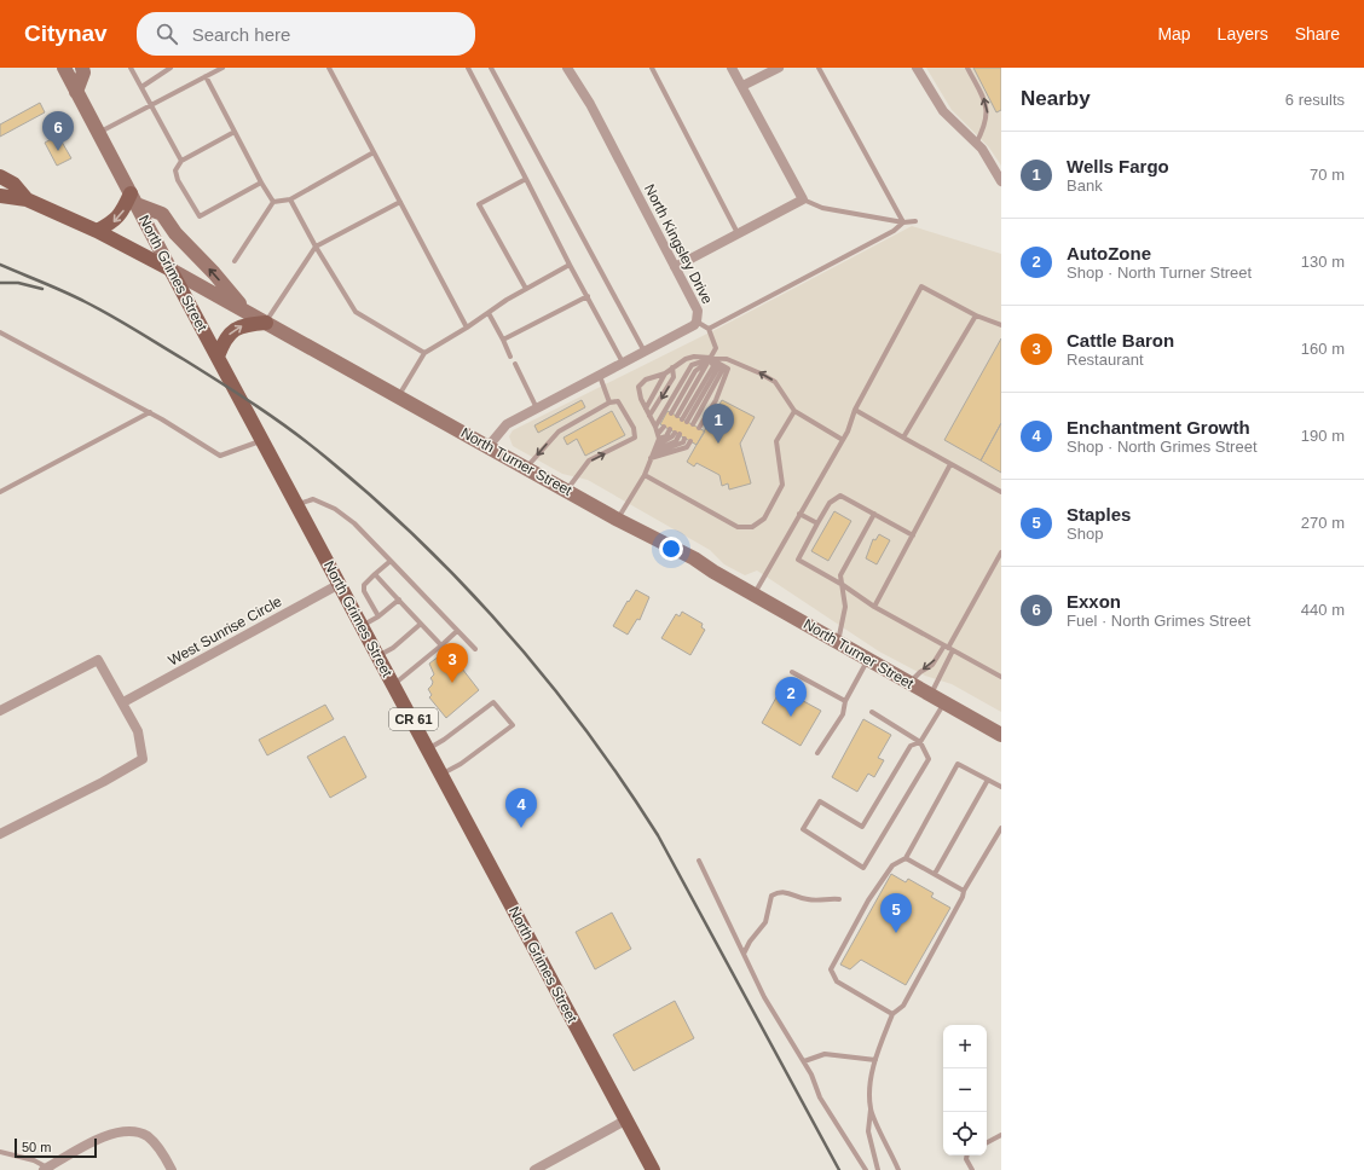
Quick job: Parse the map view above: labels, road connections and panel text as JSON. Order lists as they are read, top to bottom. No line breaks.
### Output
{"streets":{"main road":["North Grimes Street","North Turner Street","CR 61"],"street":["North Kingsley Drive","West Sunrise Circle"]},"crossings":[["North Kingsley Drive","North Turner Street"],["North Grimes Street","North Turner Street"],["North Grimes Street","West Sunrise Circle"]],"scale_bar":"50 m","page":{"header":"Citynav","search":"Search here","nav":["Map","Layers","Share"],"heading":["Nearby","6 results"],"pins":["6","1","3","2","4","5"],"list":[{"mark":"1","name":"Wells Fargo","note":"Bank","value":"70 m"},{"mark":"2","name":"AutoZone","note":"Shop · North Turner Street","value":"130 m"},{"mark":"3","name":"Cattle Baron","note":"Restaurant","value":"160 m"},{"mark":"4","name":"Enchantment Growth","note":"Shop · North Grimes Street","value":"190 m"},{"mark":"5","name":"Staples","note":"Shop","value":"270 m"},{"mark":"6","name":"Exxon","note":"Fuel · North Grimes Street","value":"440 m"}],"map_buttons":["+","−"],"scale":"50 m"}}
